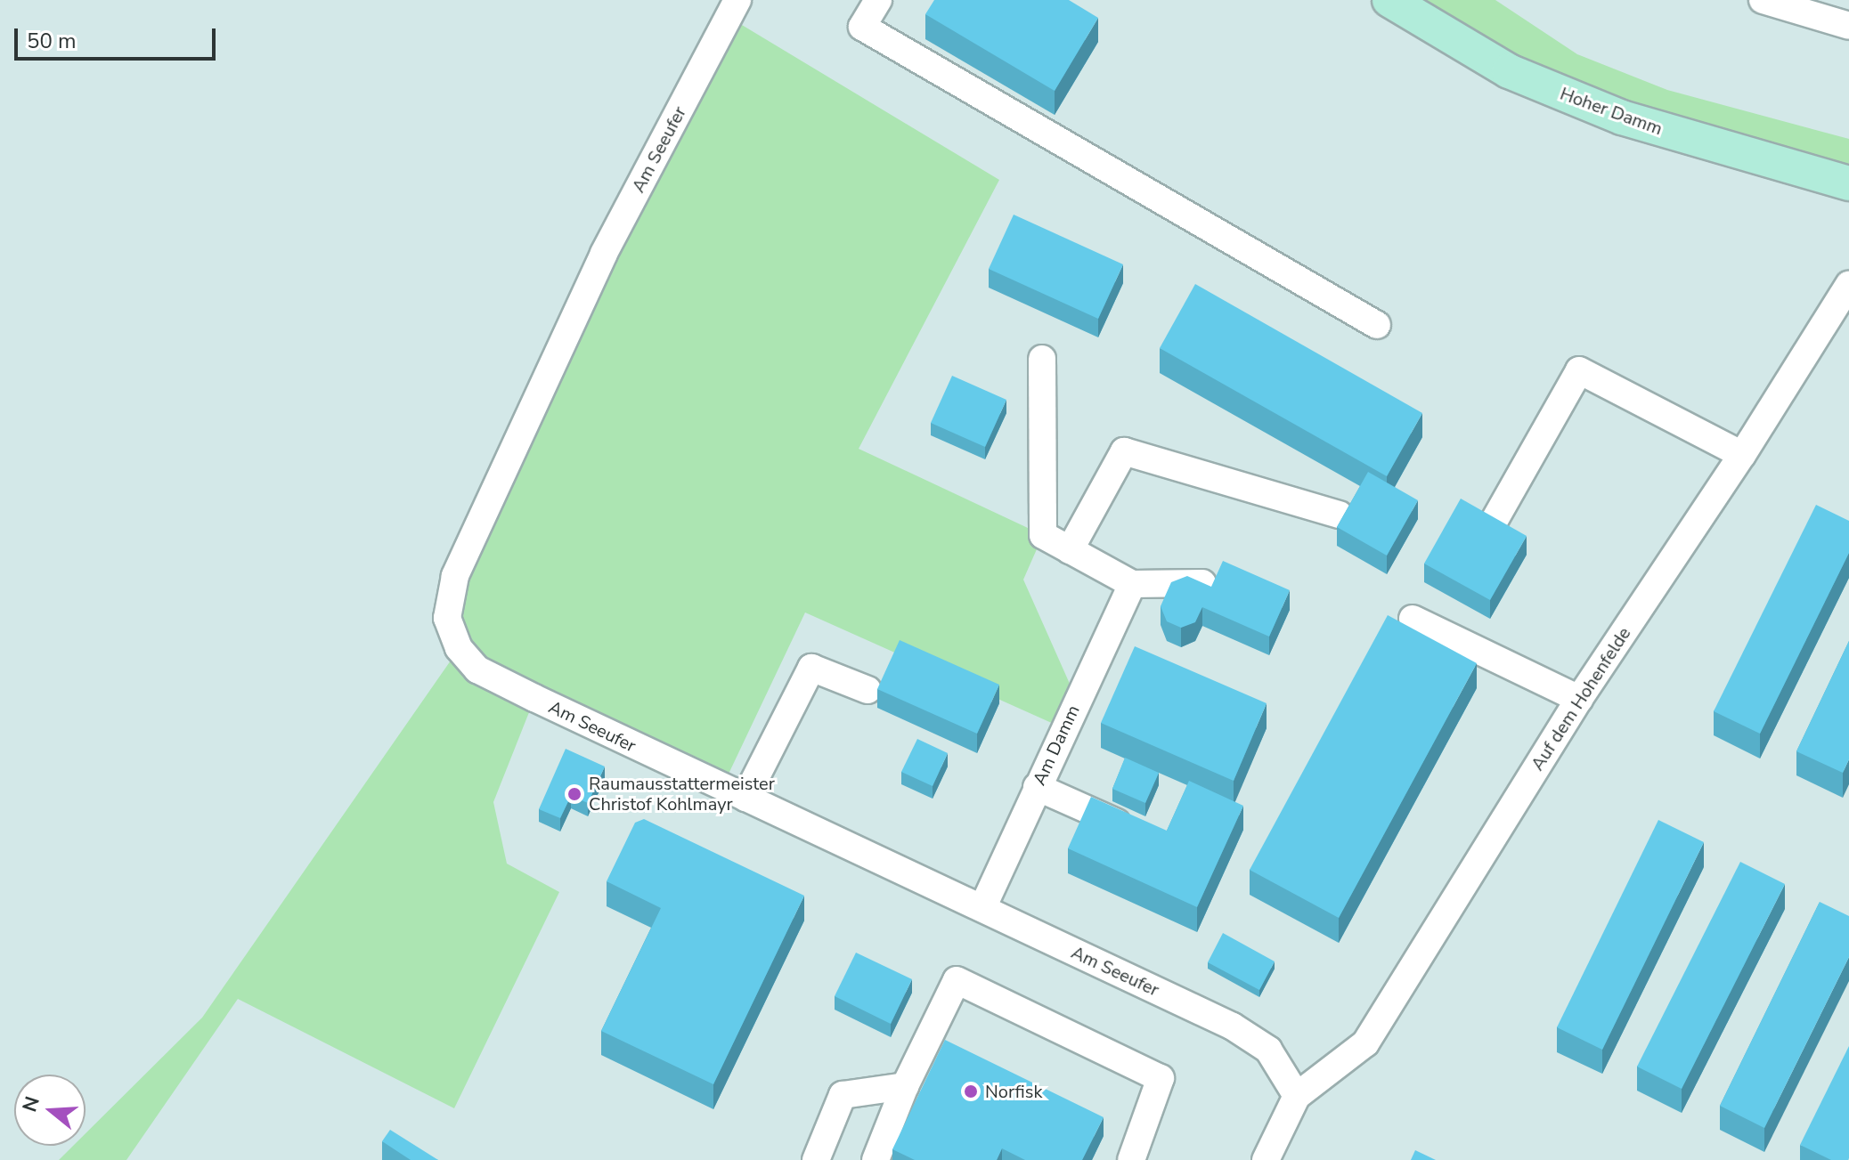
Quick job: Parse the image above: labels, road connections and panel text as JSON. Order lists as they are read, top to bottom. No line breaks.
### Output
{"streets":{"main road":["Hoher Damm"],"street":["Am Seeufer","Auf dem Hohenfelde","Am Damm"]},"crossings":[["Am Seeufer","Auf dem Hohenfelde"],["Am Seeufer","Am Damm"]],"places":["Raumausstattermeister Christof Kohlmayr","Norfisk"],"scale_bar":"50 m","north":"left"}
